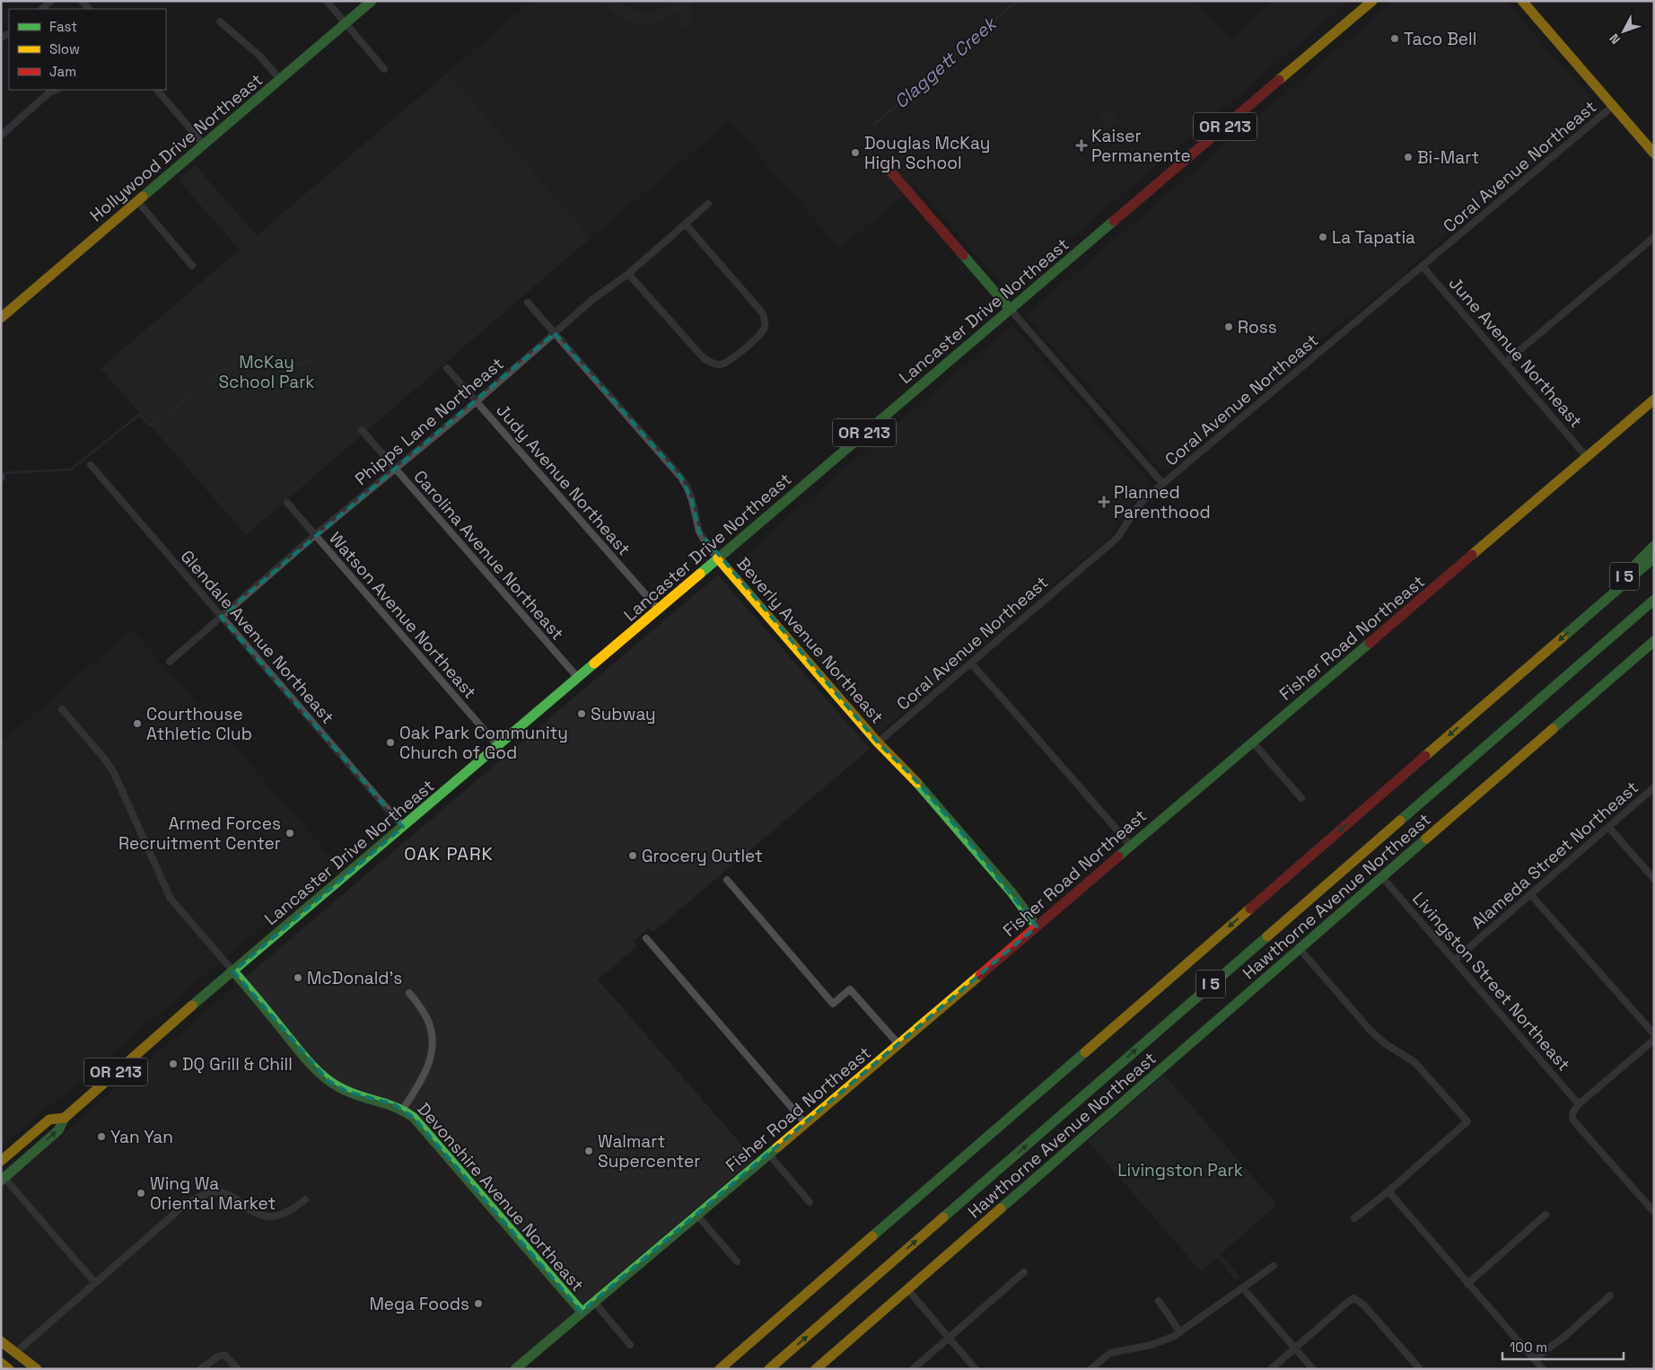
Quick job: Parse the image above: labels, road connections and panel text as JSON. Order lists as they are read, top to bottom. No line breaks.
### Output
{"streets":{"main road":["OR 213","Hollywood Drive Northeast","Lancaster Drive Northeast","I 5","Fisher Road Northeast","Beverly Avenue Northeast","Hawthorne Avenue Northeast","Devonshire Avenue Northeast"],"street":["Coral Avenue Northeast","June Avenue Northeast","Phipps Lane Northeast","Judy Avenue Northeast","Carolina Avenue Northeast","Watson Avenue Northeast","Glendale Avenue Northeast","Alameda Street Northeast","Livingston Street Northeast"]},"crossings":[["Coral Avenue Northeast","June Avenue Northeast"],["Coral Avenue Northeast","Beverly Avenue Northeast"],["Lancaster Drive Northeast","Judy Avenue Northeast"],["Lancaster Drive Northeast","Carolina Avenue Northeast"],["Lancaster Drive Northeast","Watson Avenue Northeast"],["Lancaster Drive Northeast","Glendale Avenue Northeast"],["Lancaster Drive Northeast","Beverly Avenue Northeast"],["Lancaster Drive Northeast","Devonshire Avenue Northeast"],["June Avenue Northeast","Fisher Road Northeast"],["Phipps Lane Northeast","Judy Avenue Northeast"],["Phipps Lane Northeast","Carolina Avenue Northeast"],["Phipps Lane Northeast","Watson Avenue Northeast"],["Phipps Lane Northeast","Glendale Avenue Northeast"],["Phipps Lane Northeast","Beverly Avenue Northeast"],["Fisher Road Northeast","Beverly Avenue Northeast"],["Fisher Road Northeast","Devonshire Avenue Northeast"],["Alameda Street Northeast","Livingston Street Northeast"],["Hawthorne Avenue Northeast","Livingston Street Northeast"]],"districts":["OAK PARK"],"water":["Claggett Creek"],"parks":["McKay School Park","Livingston Park"],"places":{"other":["Taco Bell","Douglas McKay High School","Bi-Mart","La Tapatia","Ross","Subway","Courthouse Athletic Club","Oak Park Community Church of God","Armed Forces Recruitment Center","Grocery Outlet","McDonald's","DQ Grill & Chill","Yan Yan","Walmart Supercenter","Wing Wa Oriental Market","Mega Foods"],"health":["Kaiser Permanente","Planned Parenthood"]},"legend":["Fast","Slow","Jam"],"scale_bar":"100 m","north":"bottom left"}
